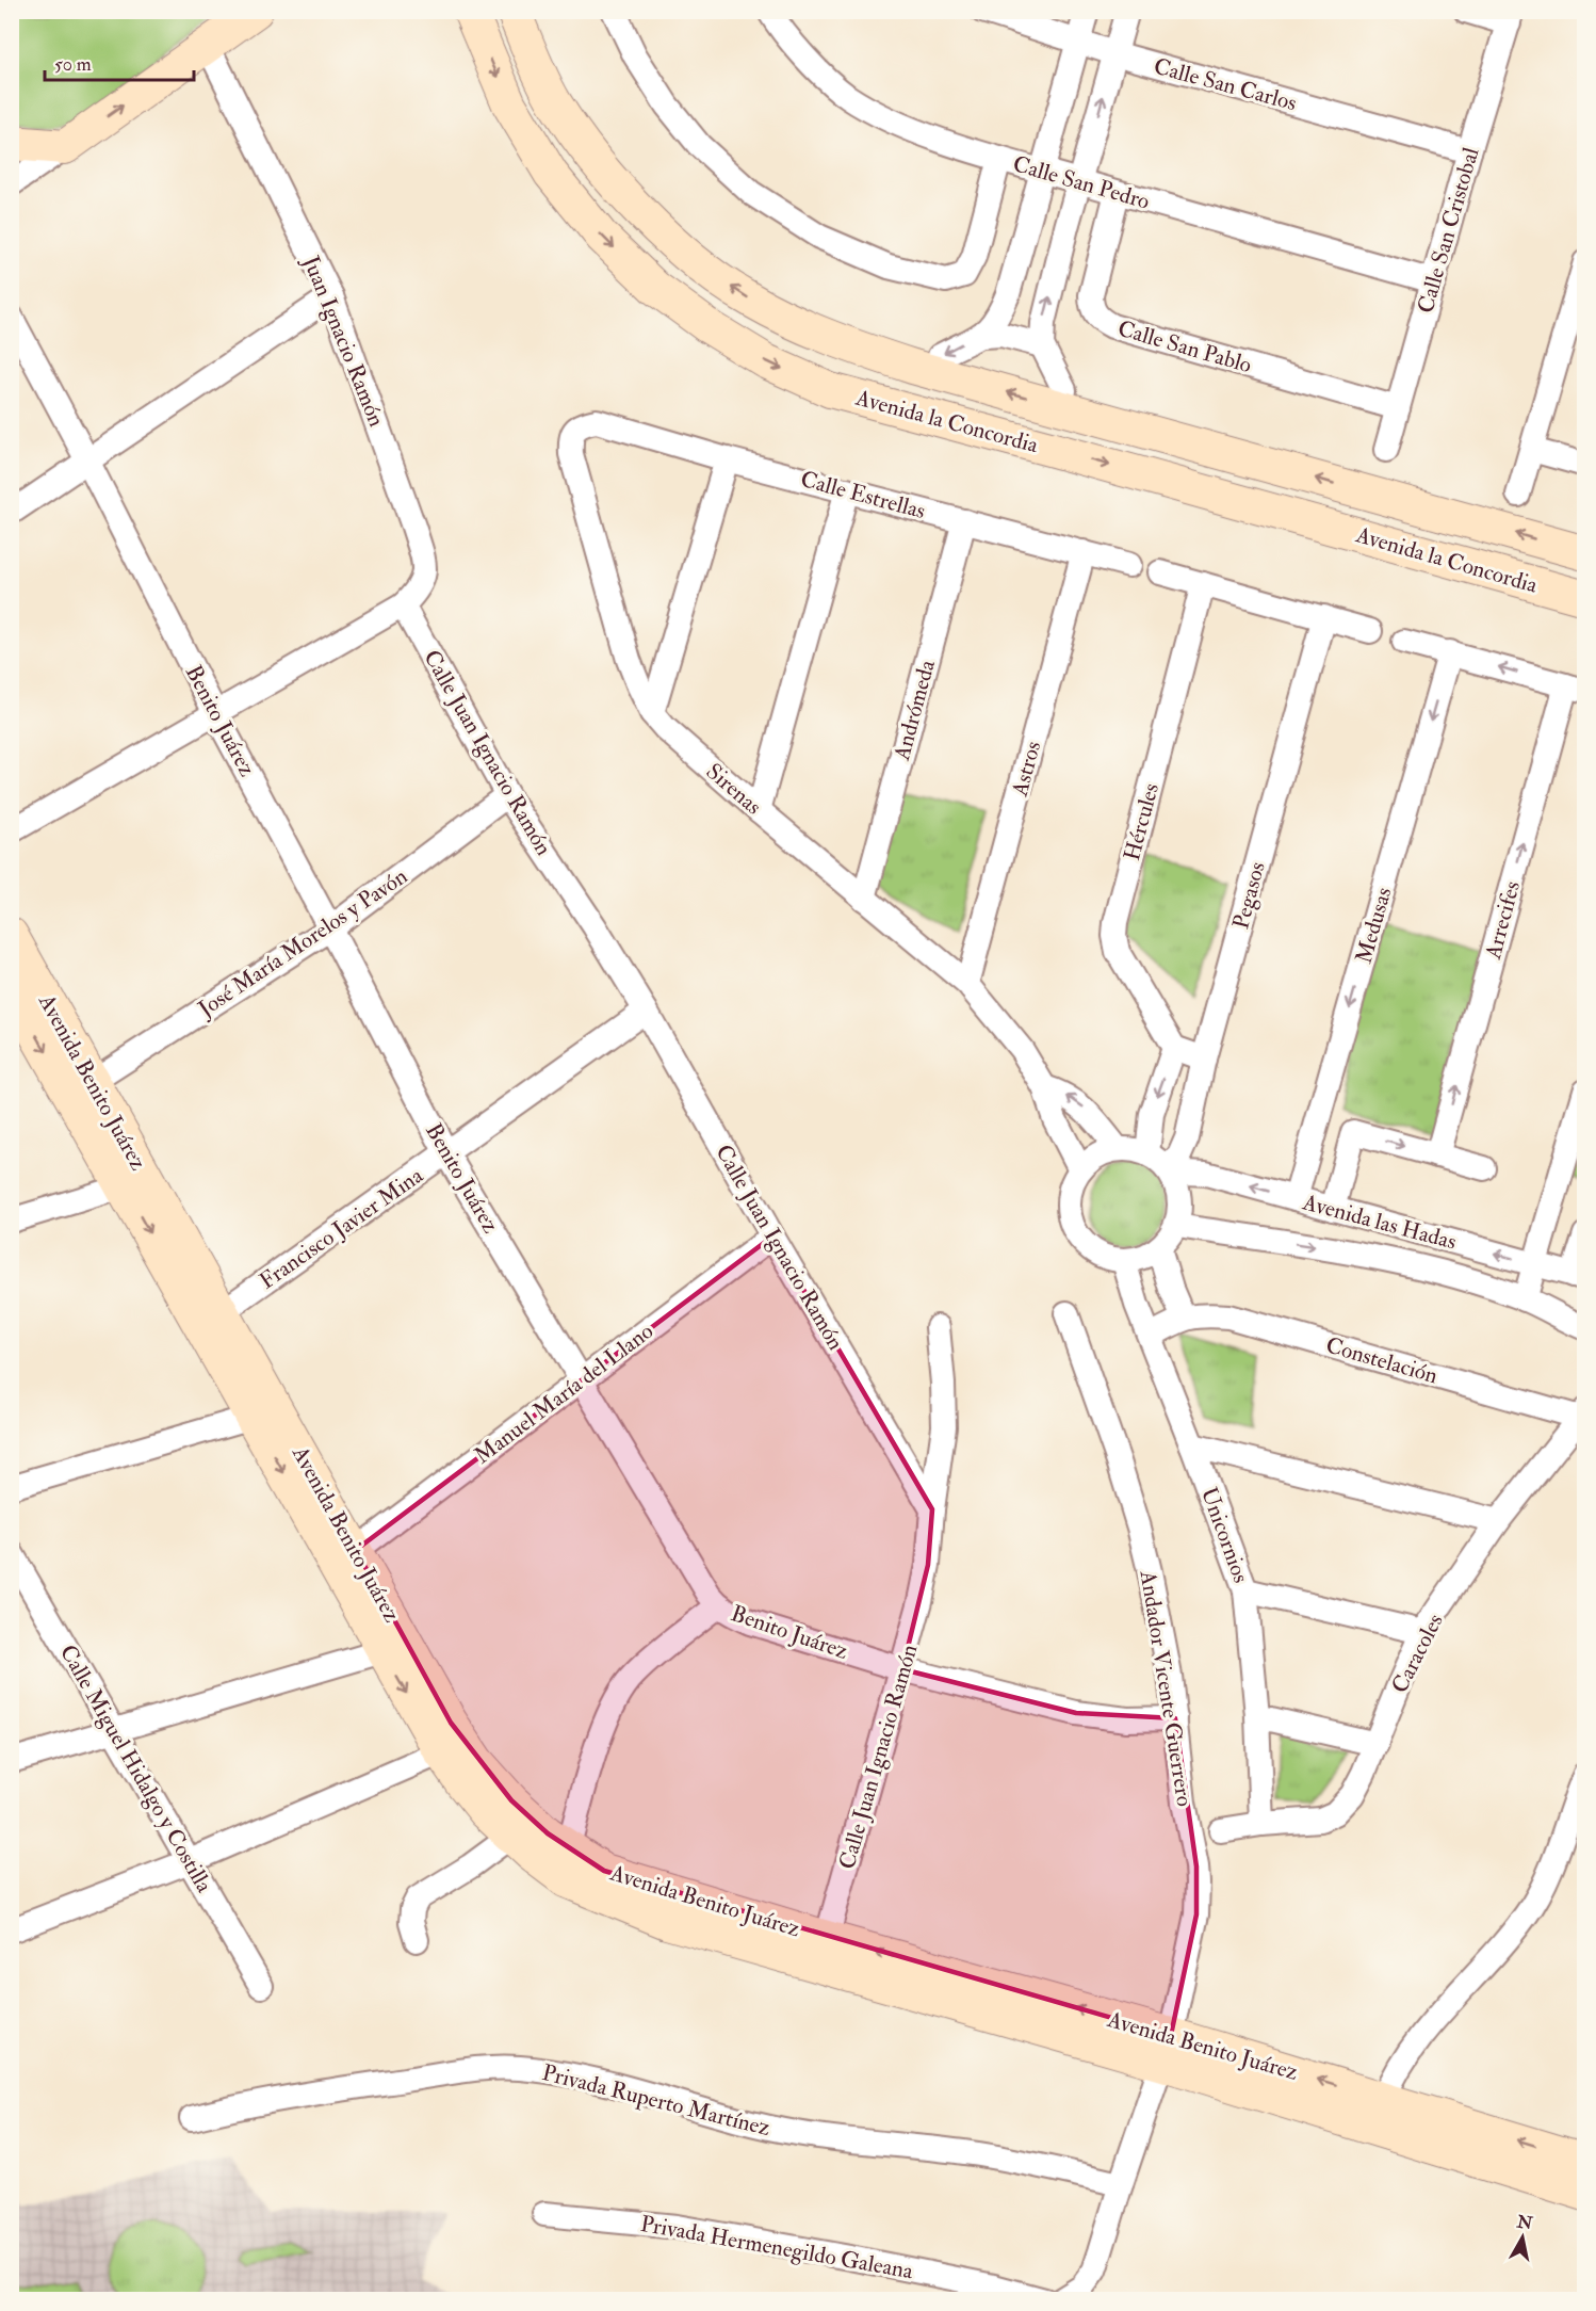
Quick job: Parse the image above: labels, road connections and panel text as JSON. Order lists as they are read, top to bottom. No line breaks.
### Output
{"streets":{"main road":["Avenida la Concordia","Avenida Benito Juárez"],"street":["Calle San Carlos","Calle San Pedro","Calle San Cristobal","Juan Ignacio Ramón","Calle San Pablo","Calle Estrellas","Andrómeda","Benito Juárez","Calle Juan Ignacio Ramón","Astros","Sirenas","Hércules","Pegasos","Arrecifes","Medusas","José María Morelos y Pavón","Avenida las Hadas","Francisco Javier Mina","Constelación","Manuel María del Llano","Unicornios","Caracoles","Andador Vicente Guerrero","Calle Miguel Hidalgo y Costilla","Privada Ruperto Martínez","Privada Hermenegildo Galeana"]},"crossings":[["Calle San Carlos","Calle San Cristobal"],["Calle San Pedro","Calle San Cristobal"],["Calle San Pedro","Calle San Pablo"],["Calle San Cristobal","Calle San Pablo"],["Juan Ignacio Ramón","Calle Juan Ignacio Ramón"],["Calle Estrellas","Andrómeda"],["Calle Estrellas","Astros"],["Calle Estrellas","Sirenas"],["Andrómeda","Sirenas"],["Benito Juárez","Calle Juan Ignacio Ramón"],["Benito Juárez","José María Morelos y Pavón"],["Benito Juárez","Francisco Javier Mina"],["Benito Juárez","Manuel María del Llano"],["Benito Juárez","Andador Vicente Guerrero"],["Calle Juan Ignacio Ramón","José María Morelos y Pavón"],["Calle Juan Ignacio Ramón","Avenida Benito Juárez"],["Calle Juan Ignacio Ramón","Francisco Javier Mina"],["Calle Juan Ignacio Ramón","Manuel María del Llano"],["Astros","Sirenas"],["Sirenas","Pegasos"],["Sirenas","Avenida las Hadas"],["Sirenas","Unicornios"],["Pegasos","Avenida las Hadas"],["Pegasos","Unicornios"],["Medusas","Avenida las Hadas"],["José María Morelos y Pavón","Avenida Benito Juárez"],["Avenida Benito Juárez","Francisco Javier Mina"],["Avenida Benito Juárez","Manuel María del Llano"],["Avenida Benito Juárez","Andador Vicente Guerrero"],["Avenida las Hadas","Unicornios"],["Constelación","Unicornios"],["Constelación","Caracoles"],["Unicornios","Caracoles"],["Andador Vicente Guerrero","Privada Ruperto Martínez"]],"one_way":["Arrecifes","Medusas"],"scale_bar":"50 m","north":"top"}
